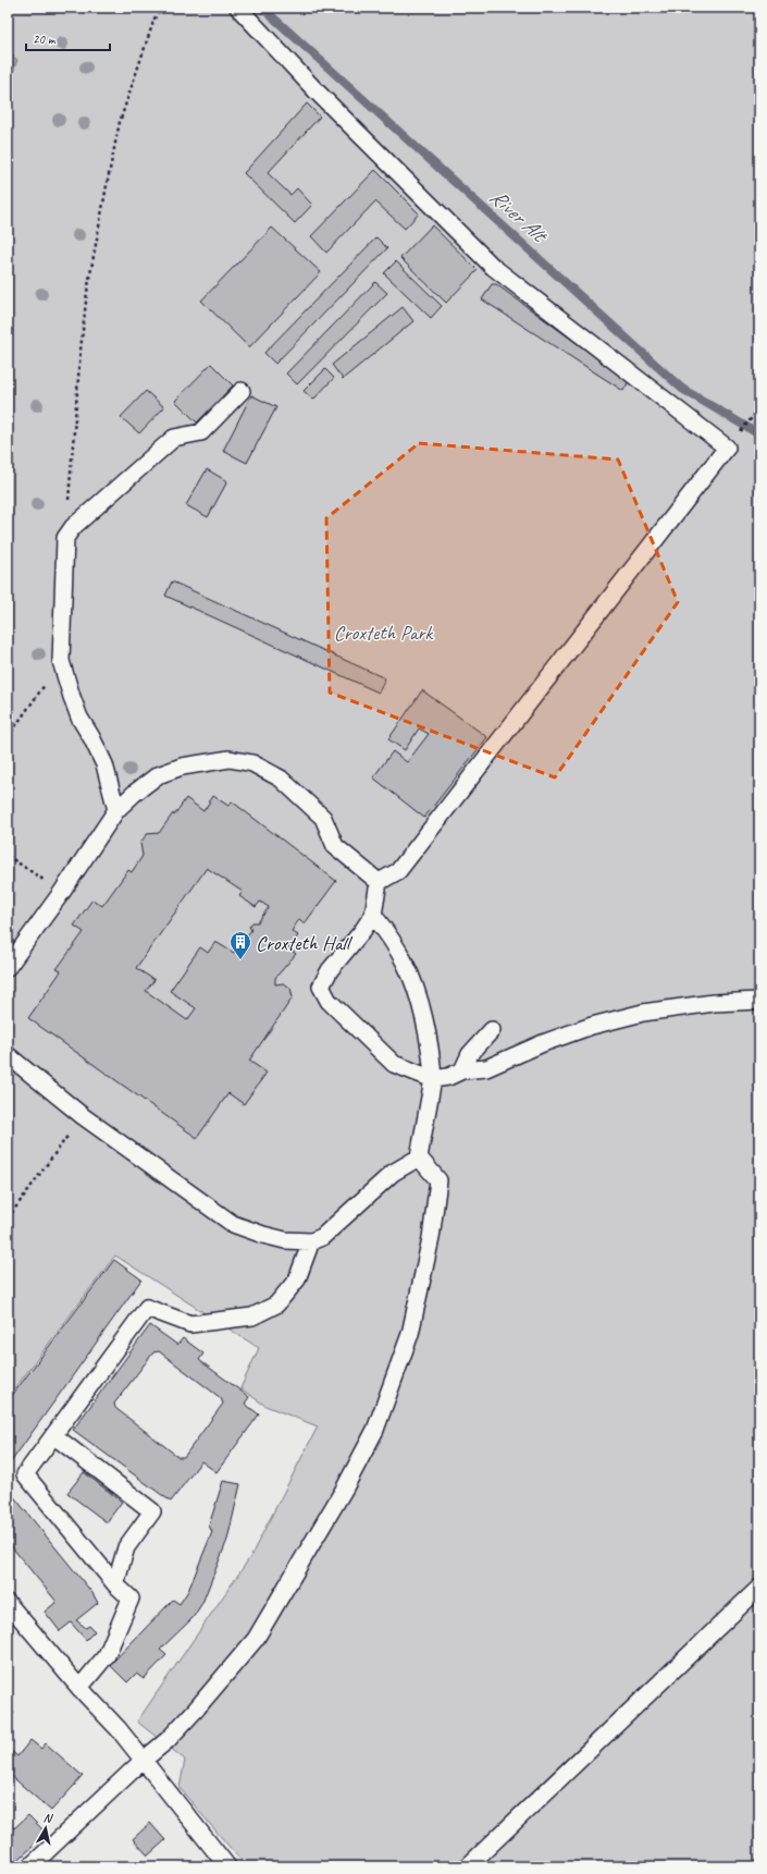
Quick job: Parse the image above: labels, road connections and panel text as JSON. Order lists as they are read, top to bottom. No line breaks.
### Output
{"water":["River Alt"],"parks":["Croxteth Park"],"places":{"building":["Croxteth Hall"]},"scale_bar":"20 m","north":"top"}
